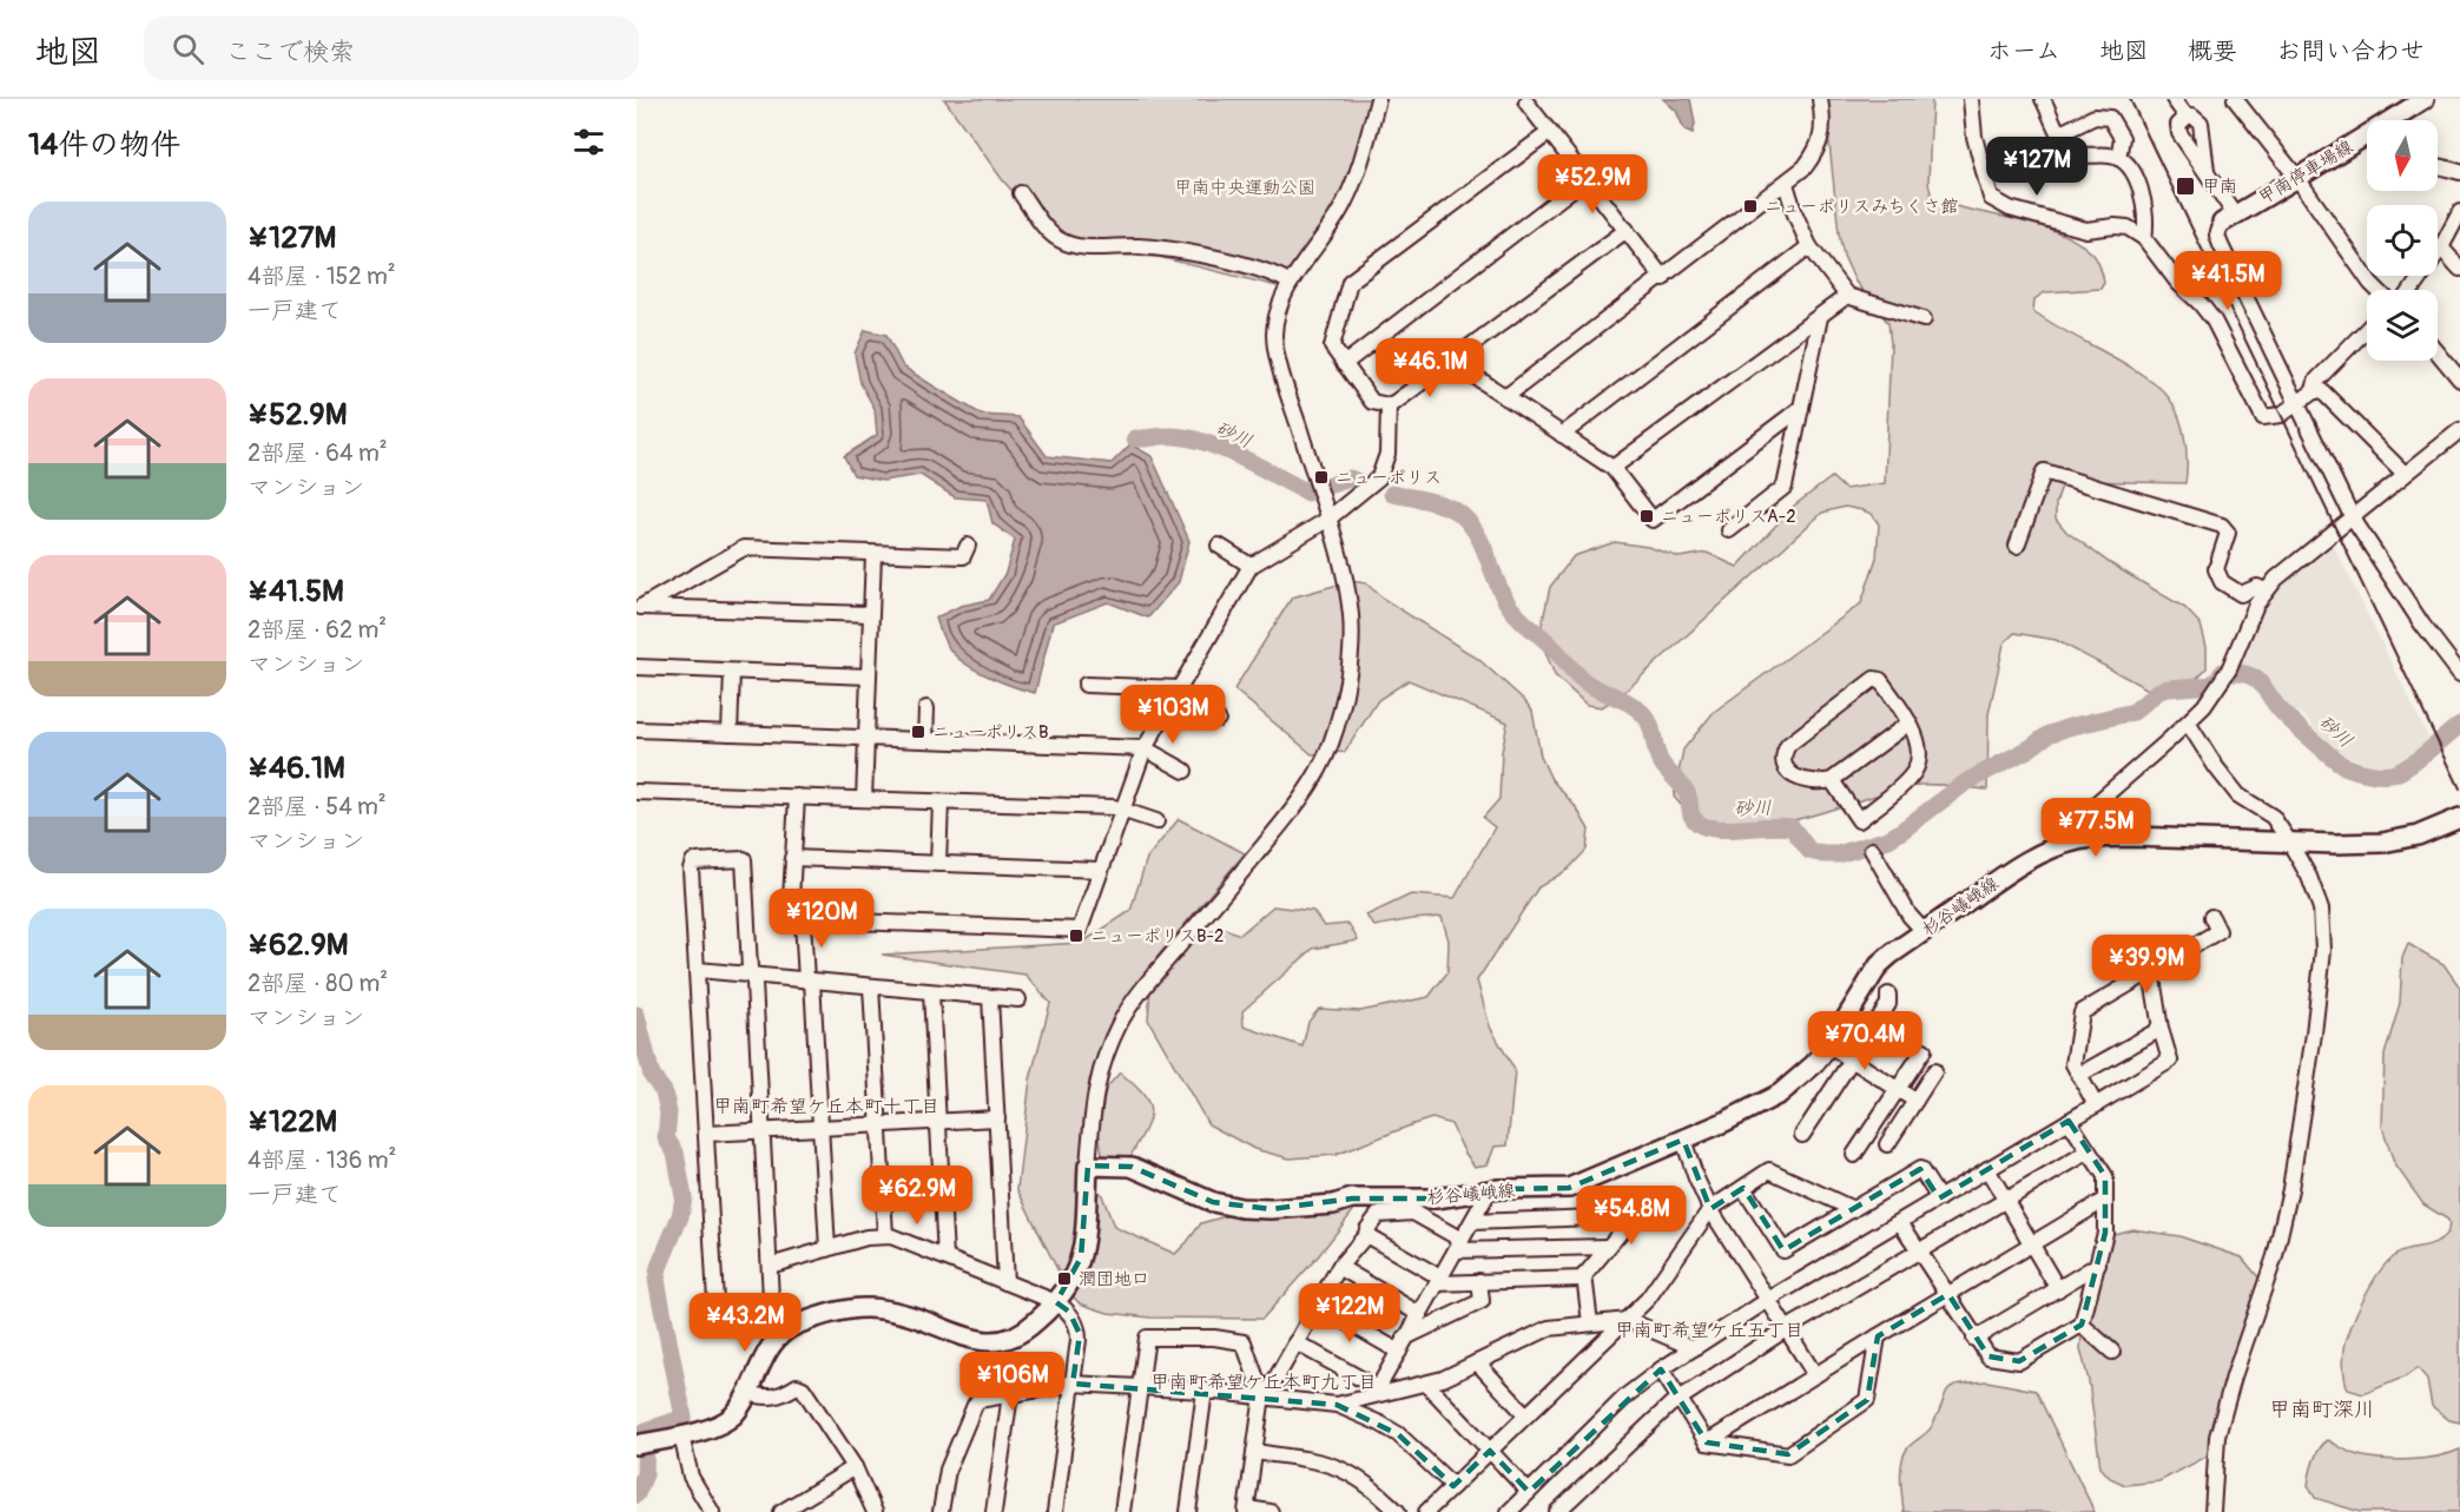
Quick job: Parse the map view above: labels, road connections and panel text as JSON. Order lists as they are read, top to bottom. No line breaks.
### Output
{"streets":{"main road":["甲南停車場線","杉谷嶬峨線"]},"districts":["甲南町希望ケ丘本町十丁目","甲南町希望ケ丘五丁目","甲南町希望ケ丘本町九丁目","甲南町深川"],"water":["砂川"],"parks":["甲南中央運動公園"],"places":{"transit":["甲南","ニューポリスみちくさ館","ニューポリス","ニューポリスA-2","ニューポリスB","ニューポリスB-2","潤団地口"]},"north":"bottom","page":{"header":"地図","search":"ここで検索","nav":["ホーム","地図","概要","お問い合わせ"],"heading":"14件の物件","price":["¥127M","¥52.9M","¥41.5M","¥46.1M","¥103M","¥77.5M","¥120M","¥39.9M","¥70.4M","¥62.9M","¥54.8M","¥122M","¥43.2M","¥106M"],"list":[{"name":"¥127M","note":"4部屋 · 152 m² · 一戸建て"},{"name":"¥52.9M","note":"2部屋 · 64 m² · マンション"},{"name":"¥41.5M","note":"2部屋 · 62 m² · マンション"},{"name":"¥46.1M","note":"2部屋 · 54 m² · マンション"},{"name":"¥62.9M","note":"2部屋 · 80 m² · マンション"},{"name":"¥122M","note":"4部屋 · 136 m² · 一戸建て"}]}}
